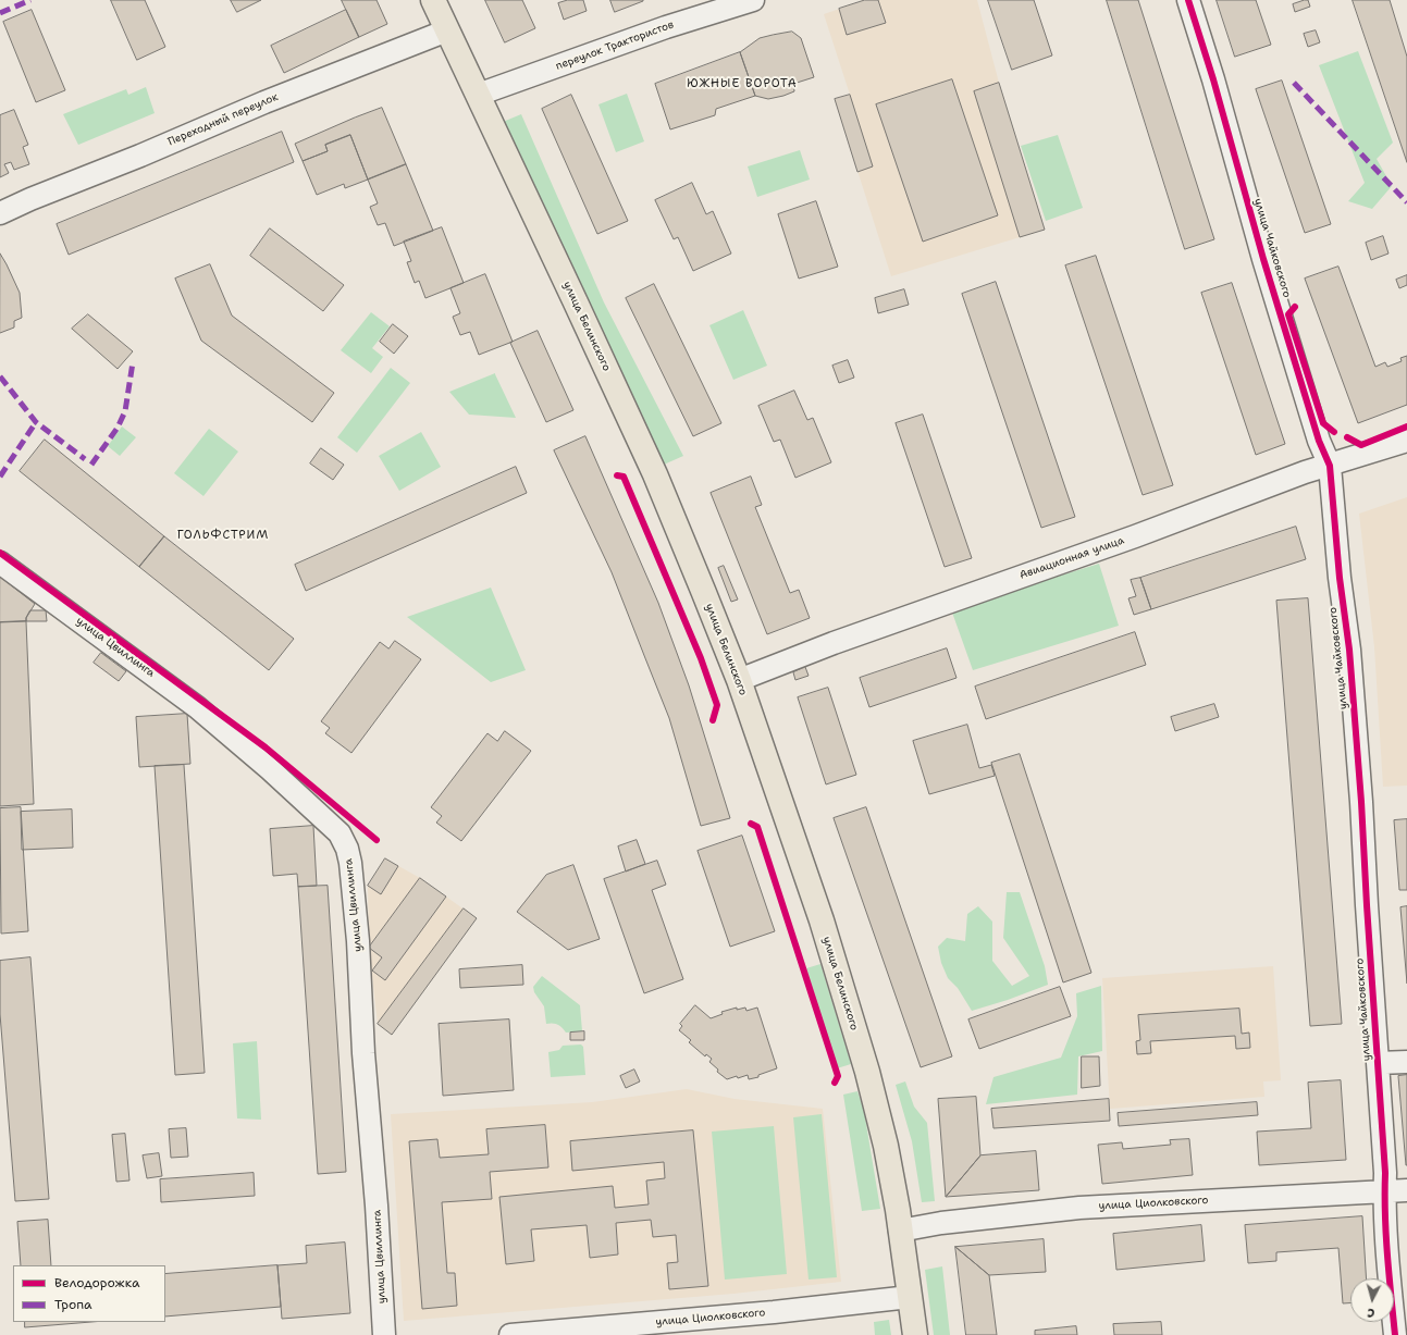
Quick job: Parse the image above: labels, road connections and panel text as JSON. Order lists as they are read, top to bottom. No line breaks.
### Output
{"streets":{"main road":["улица Белинского"],"street":["переулок Трактористов","Переходный переулок","улица Чайковского","Авиационная улица","улица Цвиллинга","улица Циолковского"]},"crossings":[["переулок Трактористов","улица Белинского"],["Переходный переулок","улица Белинского"],["улица Чайковского","Авиационная улица"],["улица Чайковского","улица Циолковского"],["улица Белинского","Авиационная улица"],["улица Белинского","улица Циолковского"]],"districts":["ЮЖНЫЕ ВОРОТА","ГОЛЬФСТРИМ"],"legend":["Велодорожка","Тропа"],"north":"bottom"}
